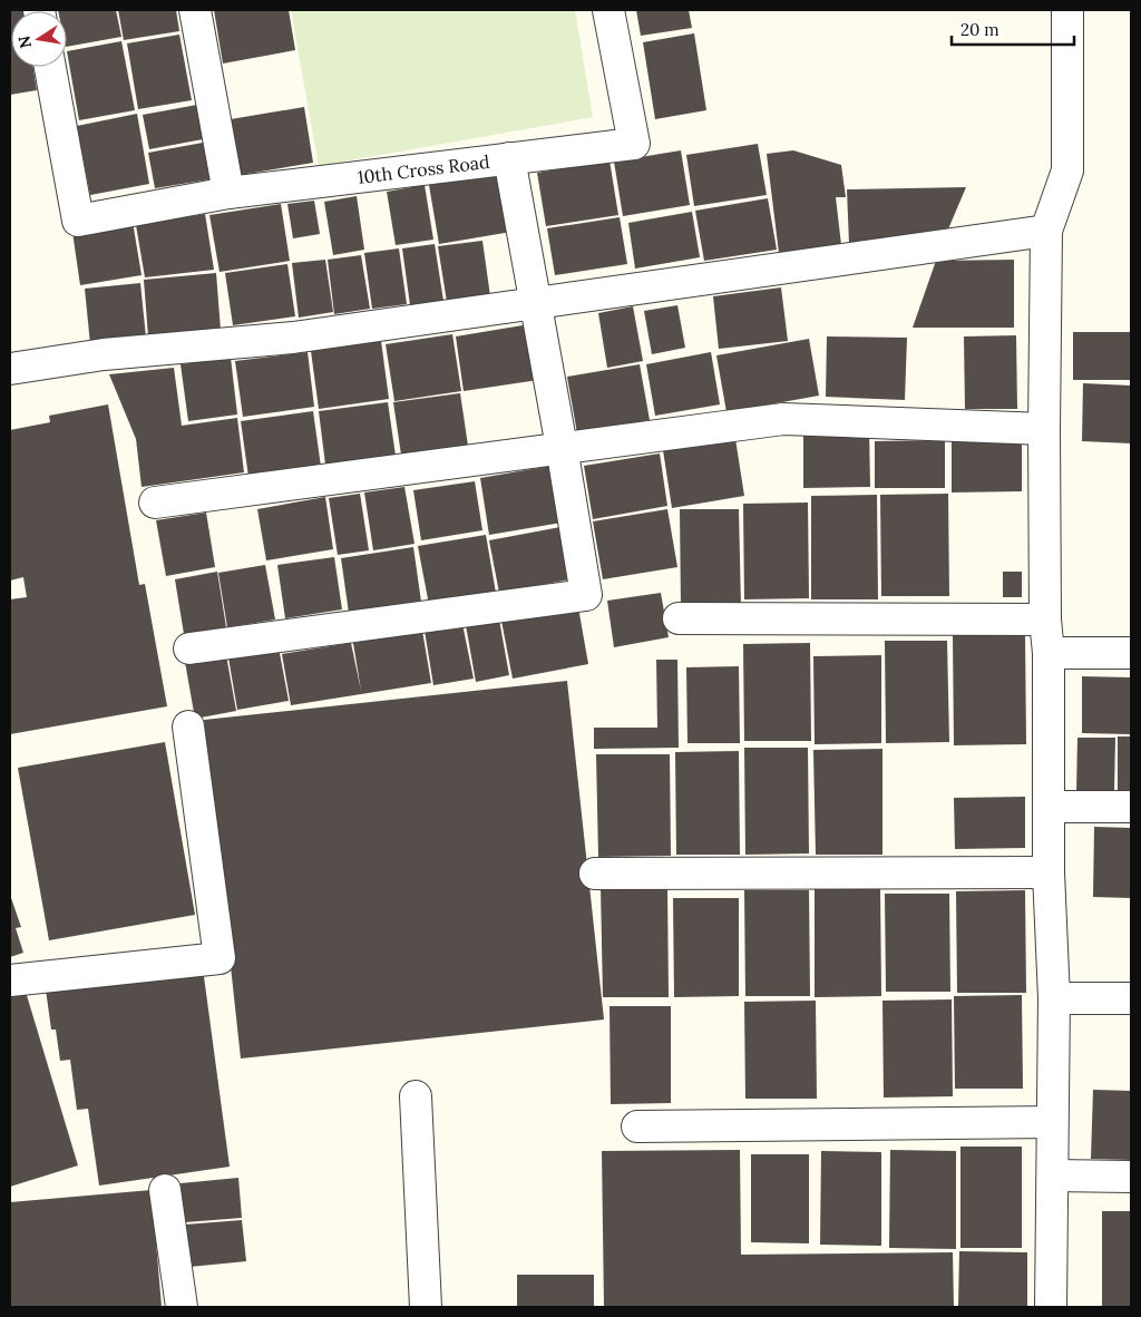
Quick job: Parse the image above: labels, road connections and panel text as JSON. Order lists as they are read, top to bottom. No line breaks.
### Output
{"streets":{"street":["10th Cross Road"]},"scale_bar":"20 m","north":"left"}
